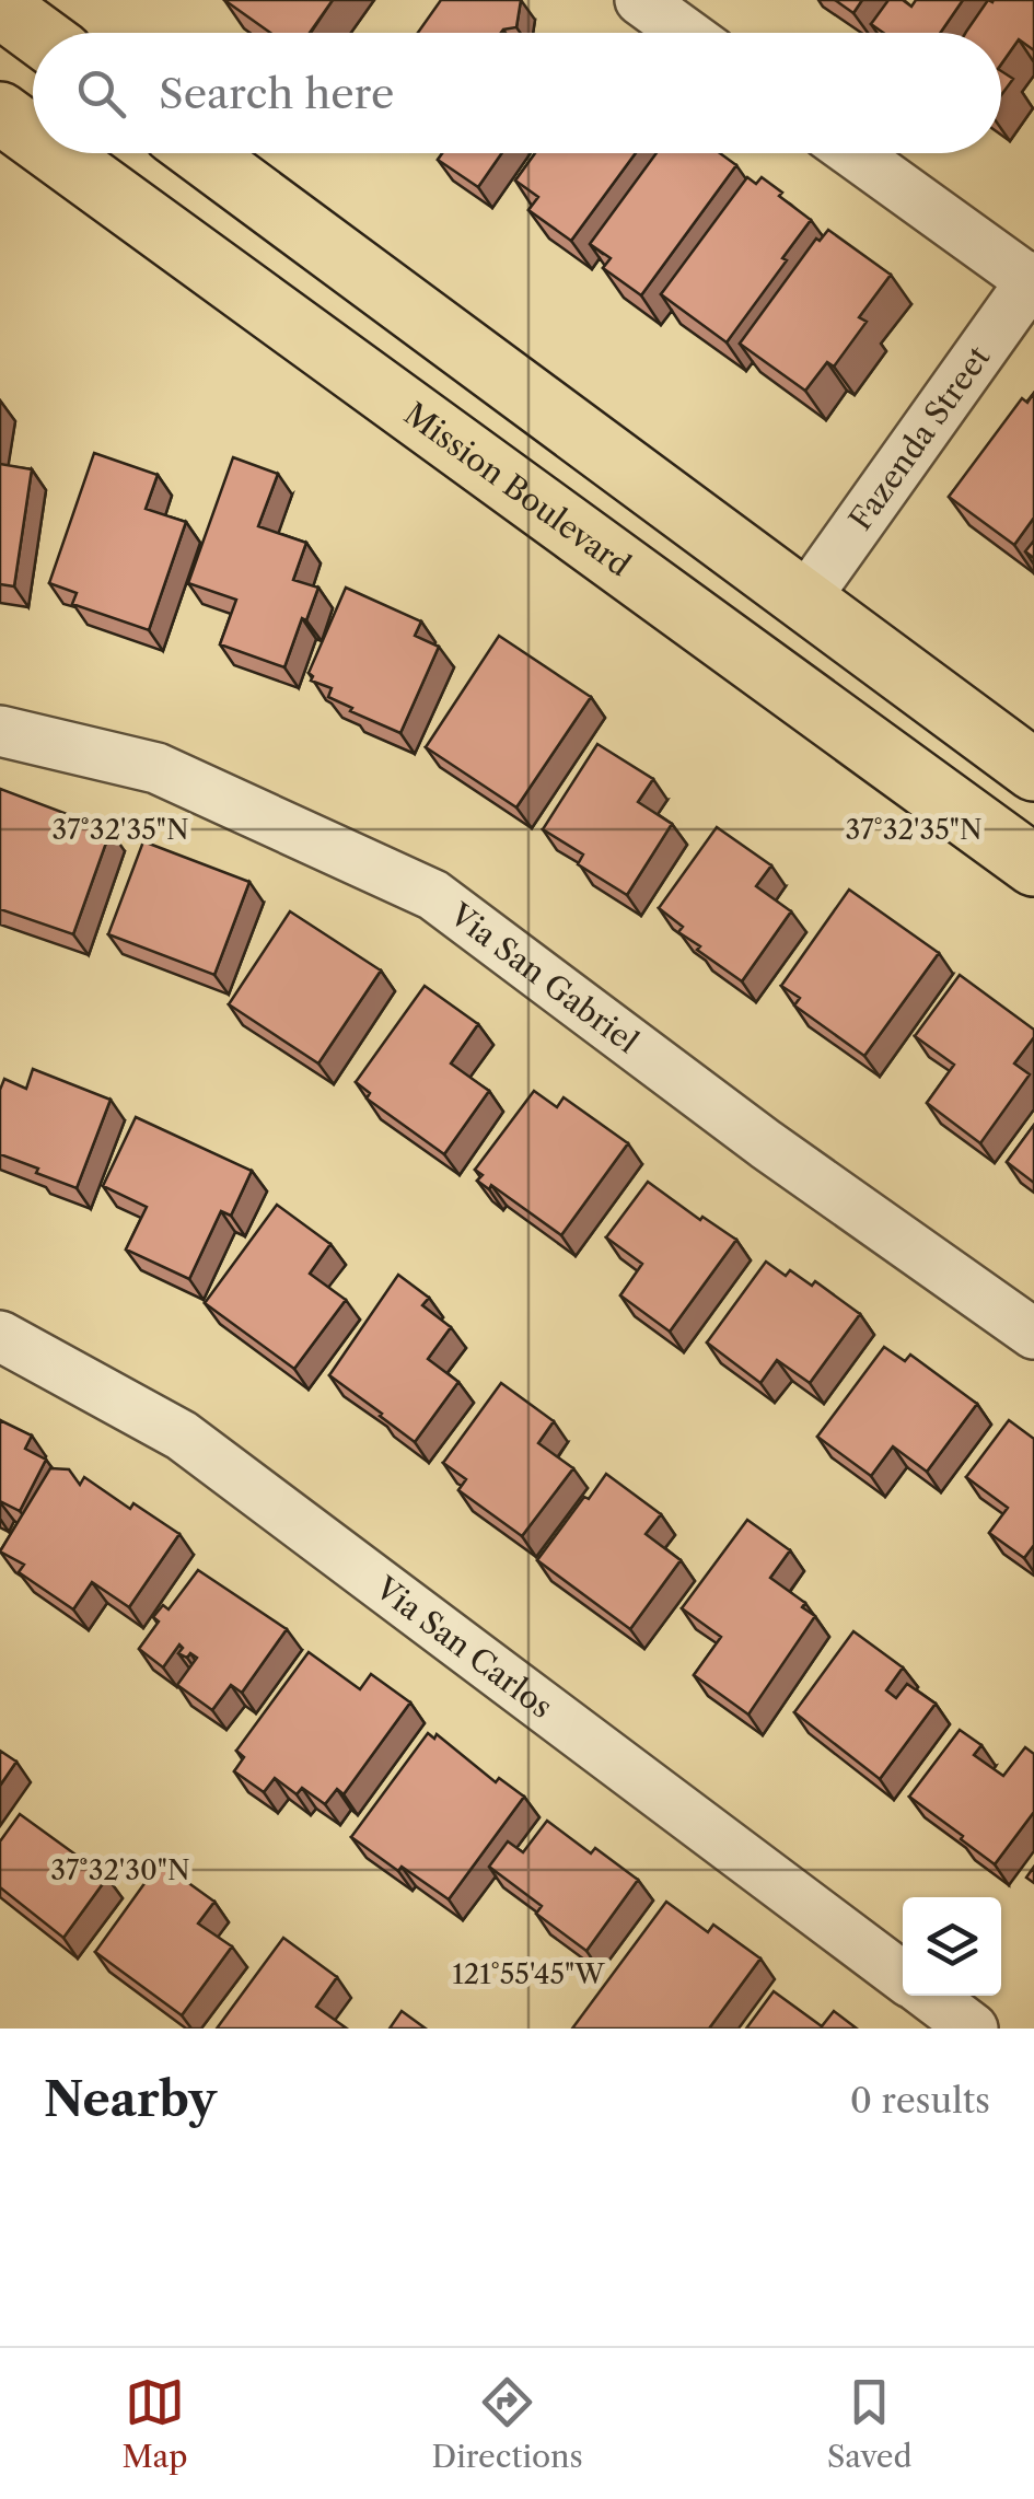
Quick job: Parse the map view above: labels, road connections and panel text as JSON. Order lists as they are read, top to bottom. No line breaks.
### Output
{"streets":{"main road":["Mission Boulevard"],"street":["Fazenda Street","Via San Gabriel","Via San Carlos"]},"page":{"search":"Search here","heading":["Nearby","0 results"],"nav":["Map","Directions","Saved"]},"coordinates":["37°32'35\"N","37°32'30\"N","121°55'45\"W"]}
